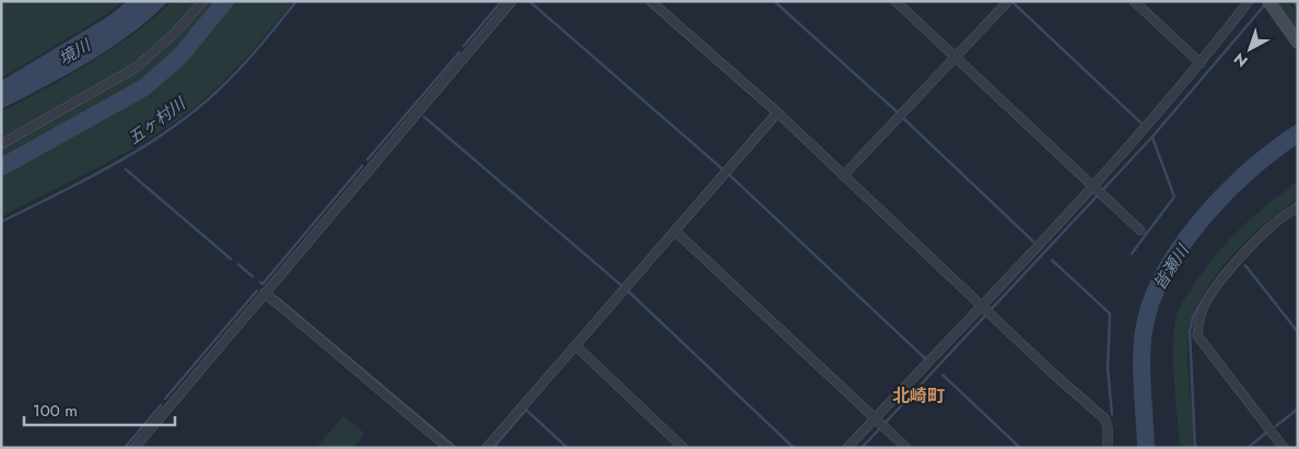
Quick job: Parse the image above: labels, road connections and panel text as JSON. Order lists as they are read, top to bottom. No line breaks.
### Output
{"districts":["北崎町"],"water":["境川","五ヶ村川","皆瀬川"],"scale_bar":"100 m","north":"bottom left"}
